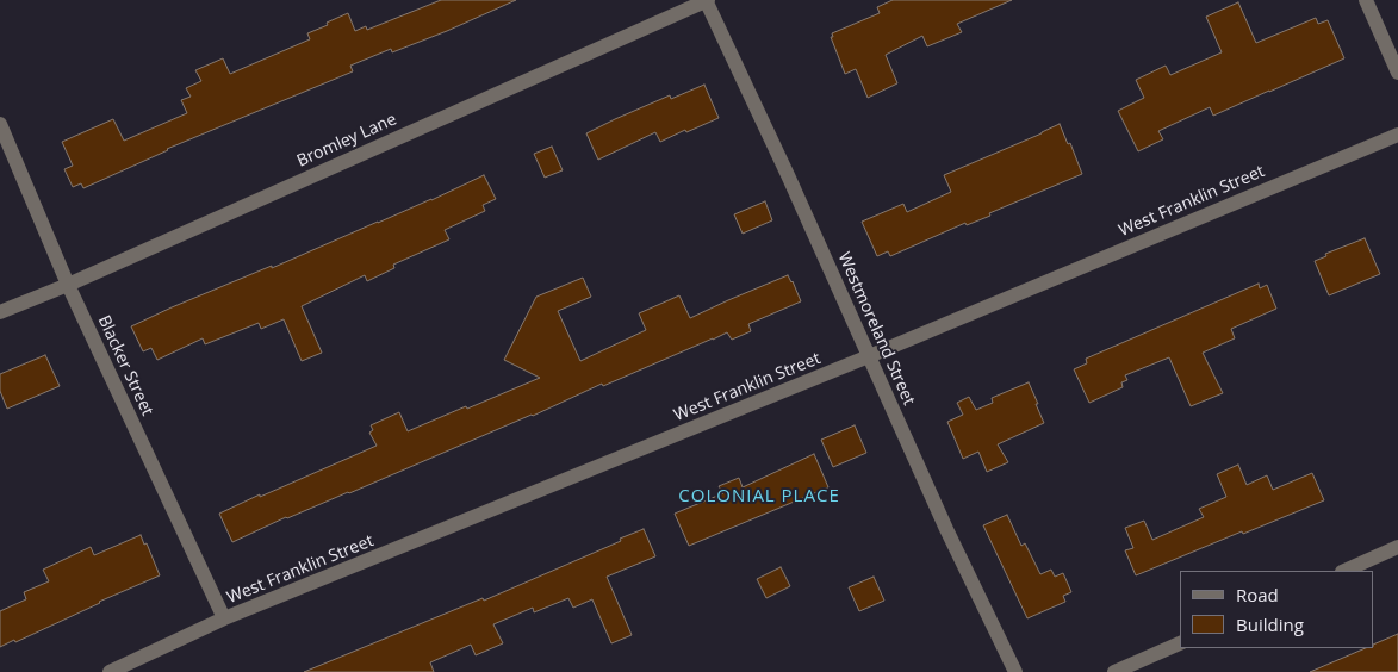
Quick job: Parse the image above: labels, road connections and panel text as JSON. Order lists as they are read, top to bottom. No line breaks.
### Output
{"streets":{"street":["Bromley Lane","West Franklin Street","Westmoreland Street","Blacker Street"]},"crossings":[["Bromley Lane","Westmoreland Street"],["Bromley Lane","Blacker Street"],["West Franklin Street","Westmoreland Street"],["West Franklin Street","Blacker Street"]],"districts":["COLONIAL PLACE"],"legend":["Road","Building"]}
